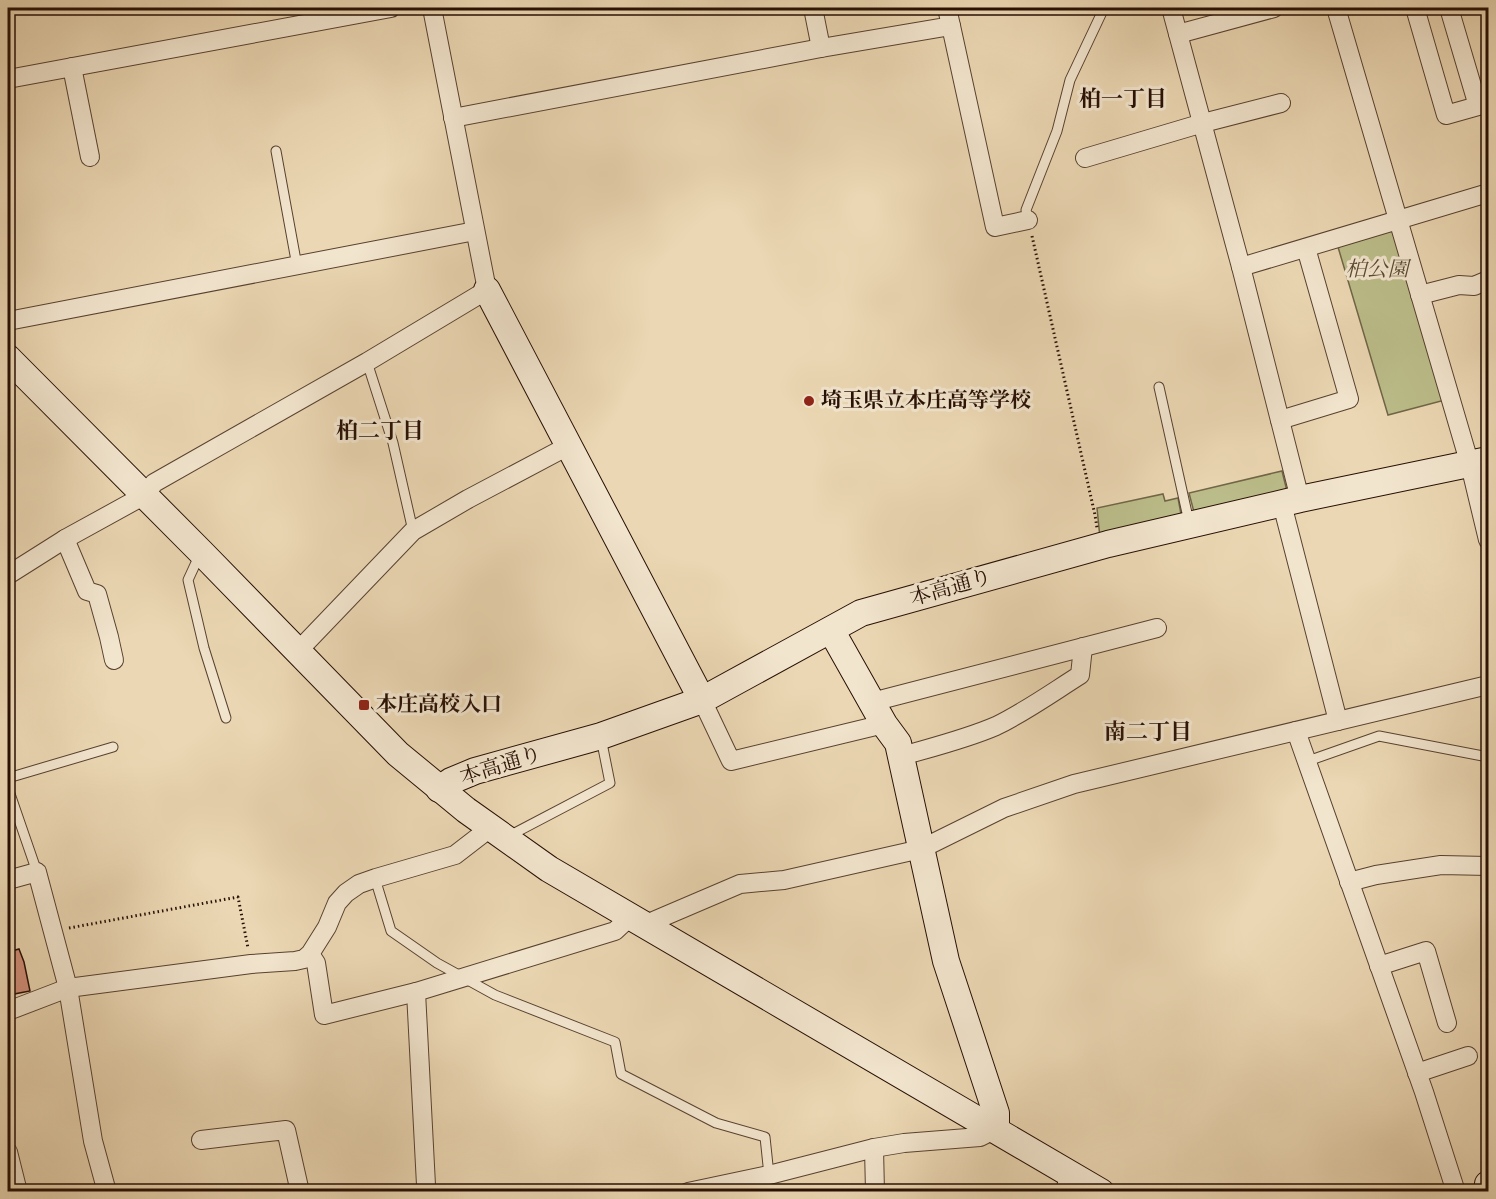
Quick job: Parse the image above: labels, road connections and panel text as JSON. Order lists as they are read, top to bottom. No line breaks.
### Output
{"streets":{"street":["本高通り"]},"districts":["柏一丁目","柏二丁目","南二丁目"],"parks":["柏公園"],"places":{"other":["埼玉県立本庄高等学校"],"transit":["本庄高校入口"]}}
